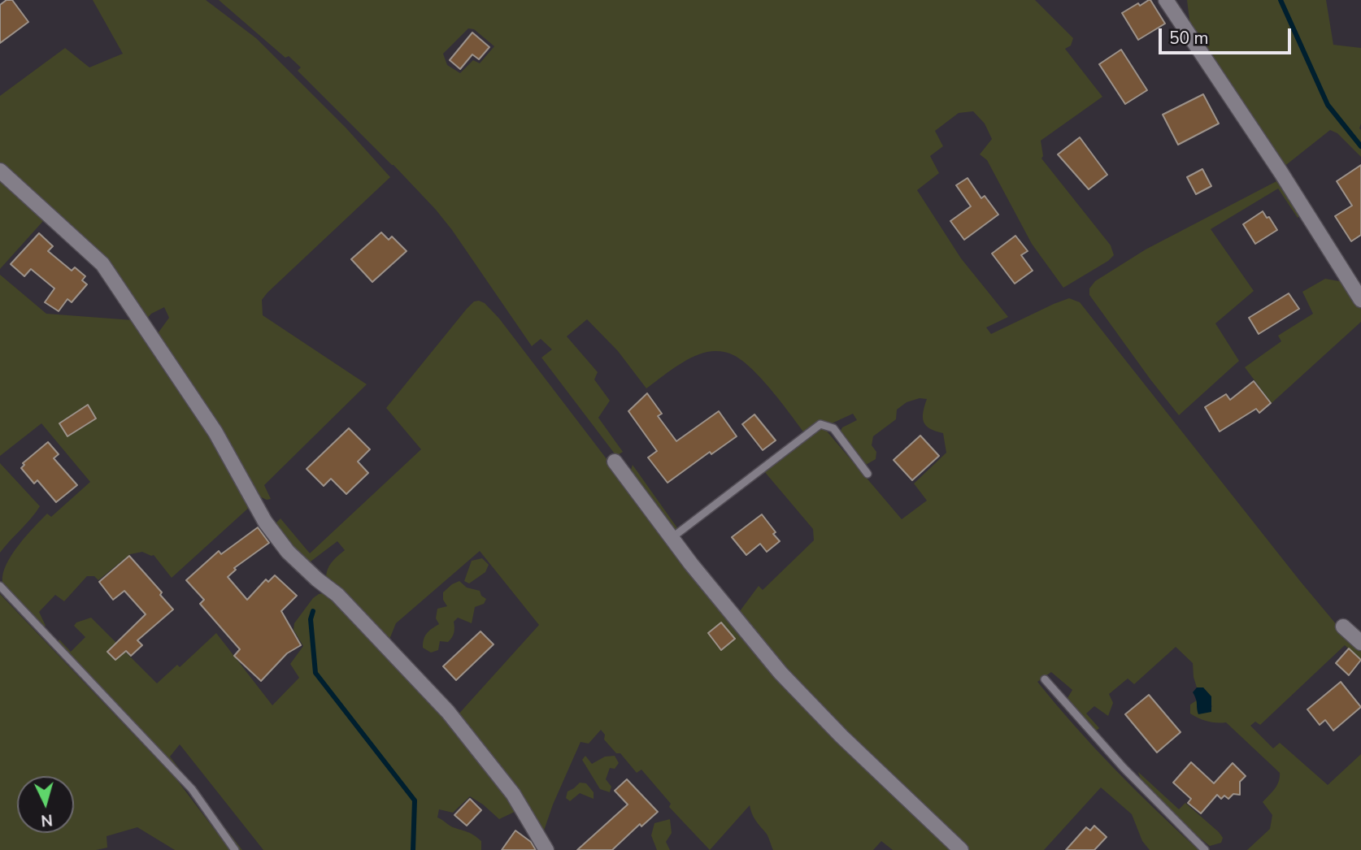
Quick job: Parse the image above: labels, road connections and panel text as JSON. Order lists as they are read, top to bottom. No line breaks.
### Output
{"scale_bar":"50 m","north":"bottom"}
